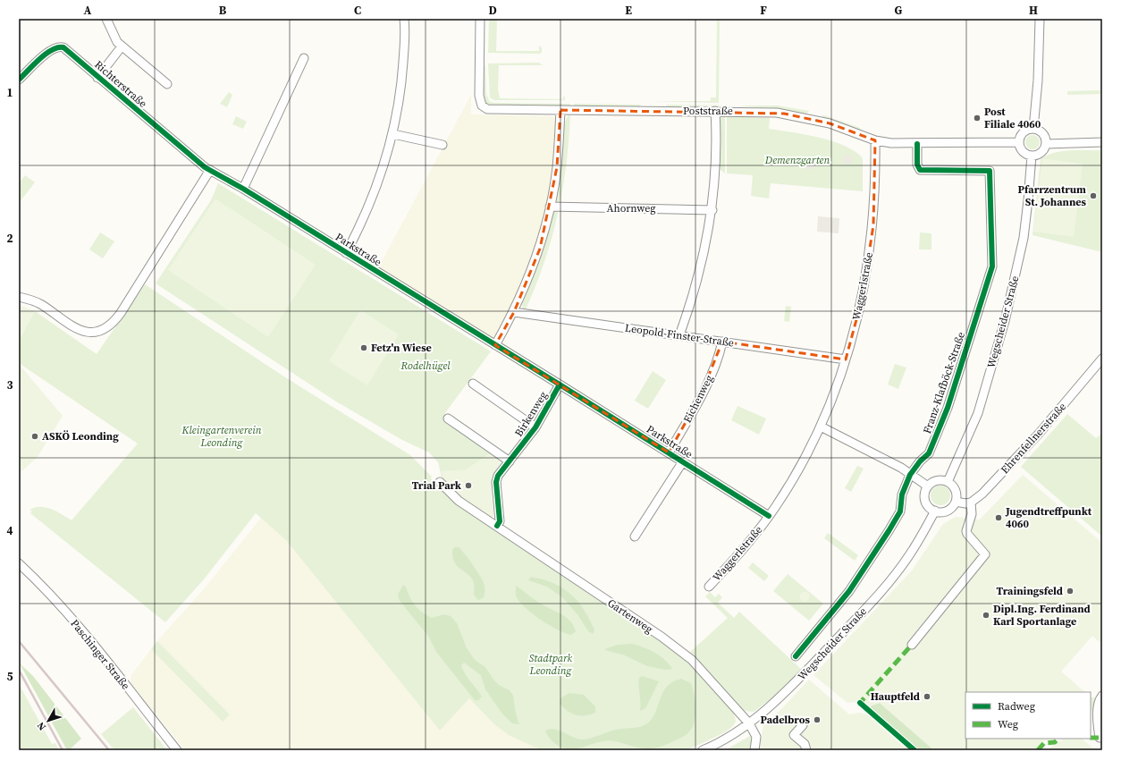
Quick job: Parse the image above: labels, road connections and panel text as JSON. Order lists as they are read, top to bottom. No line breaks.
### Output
{"streets":{"street":["Richterstraße","Poststraße","Ahornweg","Parkstraße","Waggerlstraße","Wegscheider Straße","Leopold-Finster-Straße","Franz-Klafböck-Straße","Eichenweg","Birkenweg","Ehrenfellnerstraße","Gartenweg","Paschinger Straße"]},"crossings":[["Richterstraße","Parkstraße"],["Poststraße","Waggerlstraße"],["Poststraße","Wegscheider Straße"],["Poststraße","Franz-Klafböck-Straße"],["Parkstraße","Waggerlstraße"],["Parkstraße","Eichenweg"],["Parkstraße","Birkenweg"],["Waggerlstraße","Leopold-Finster-Straße"],["Wegscheider Straße","Gartenweg"],["Leopold-Finster-Straße","Eichenweg"]],"parks":["Demenzgarten","Rodelhügel","Kleingartenverein Leonding","Stadtpark Leonding"],"places":["Post Filiale 4060","Pfarrzentrum St. Johannes","Fetz'n Wiese","ASKÖ Leonding","Trial Park","Jugendtreffpunkt 4060","Trainingsfeld","Dipl.Ing. Ferdinand Karl Sportanlage","Hauptfeld","Padelbros"],"legend":["Radweg","Weg"],"north":"bottom left","grid":{"columns":["A","B","C","D","E","F","G","H"],"rows":["1","2","3","4","5"]}}
